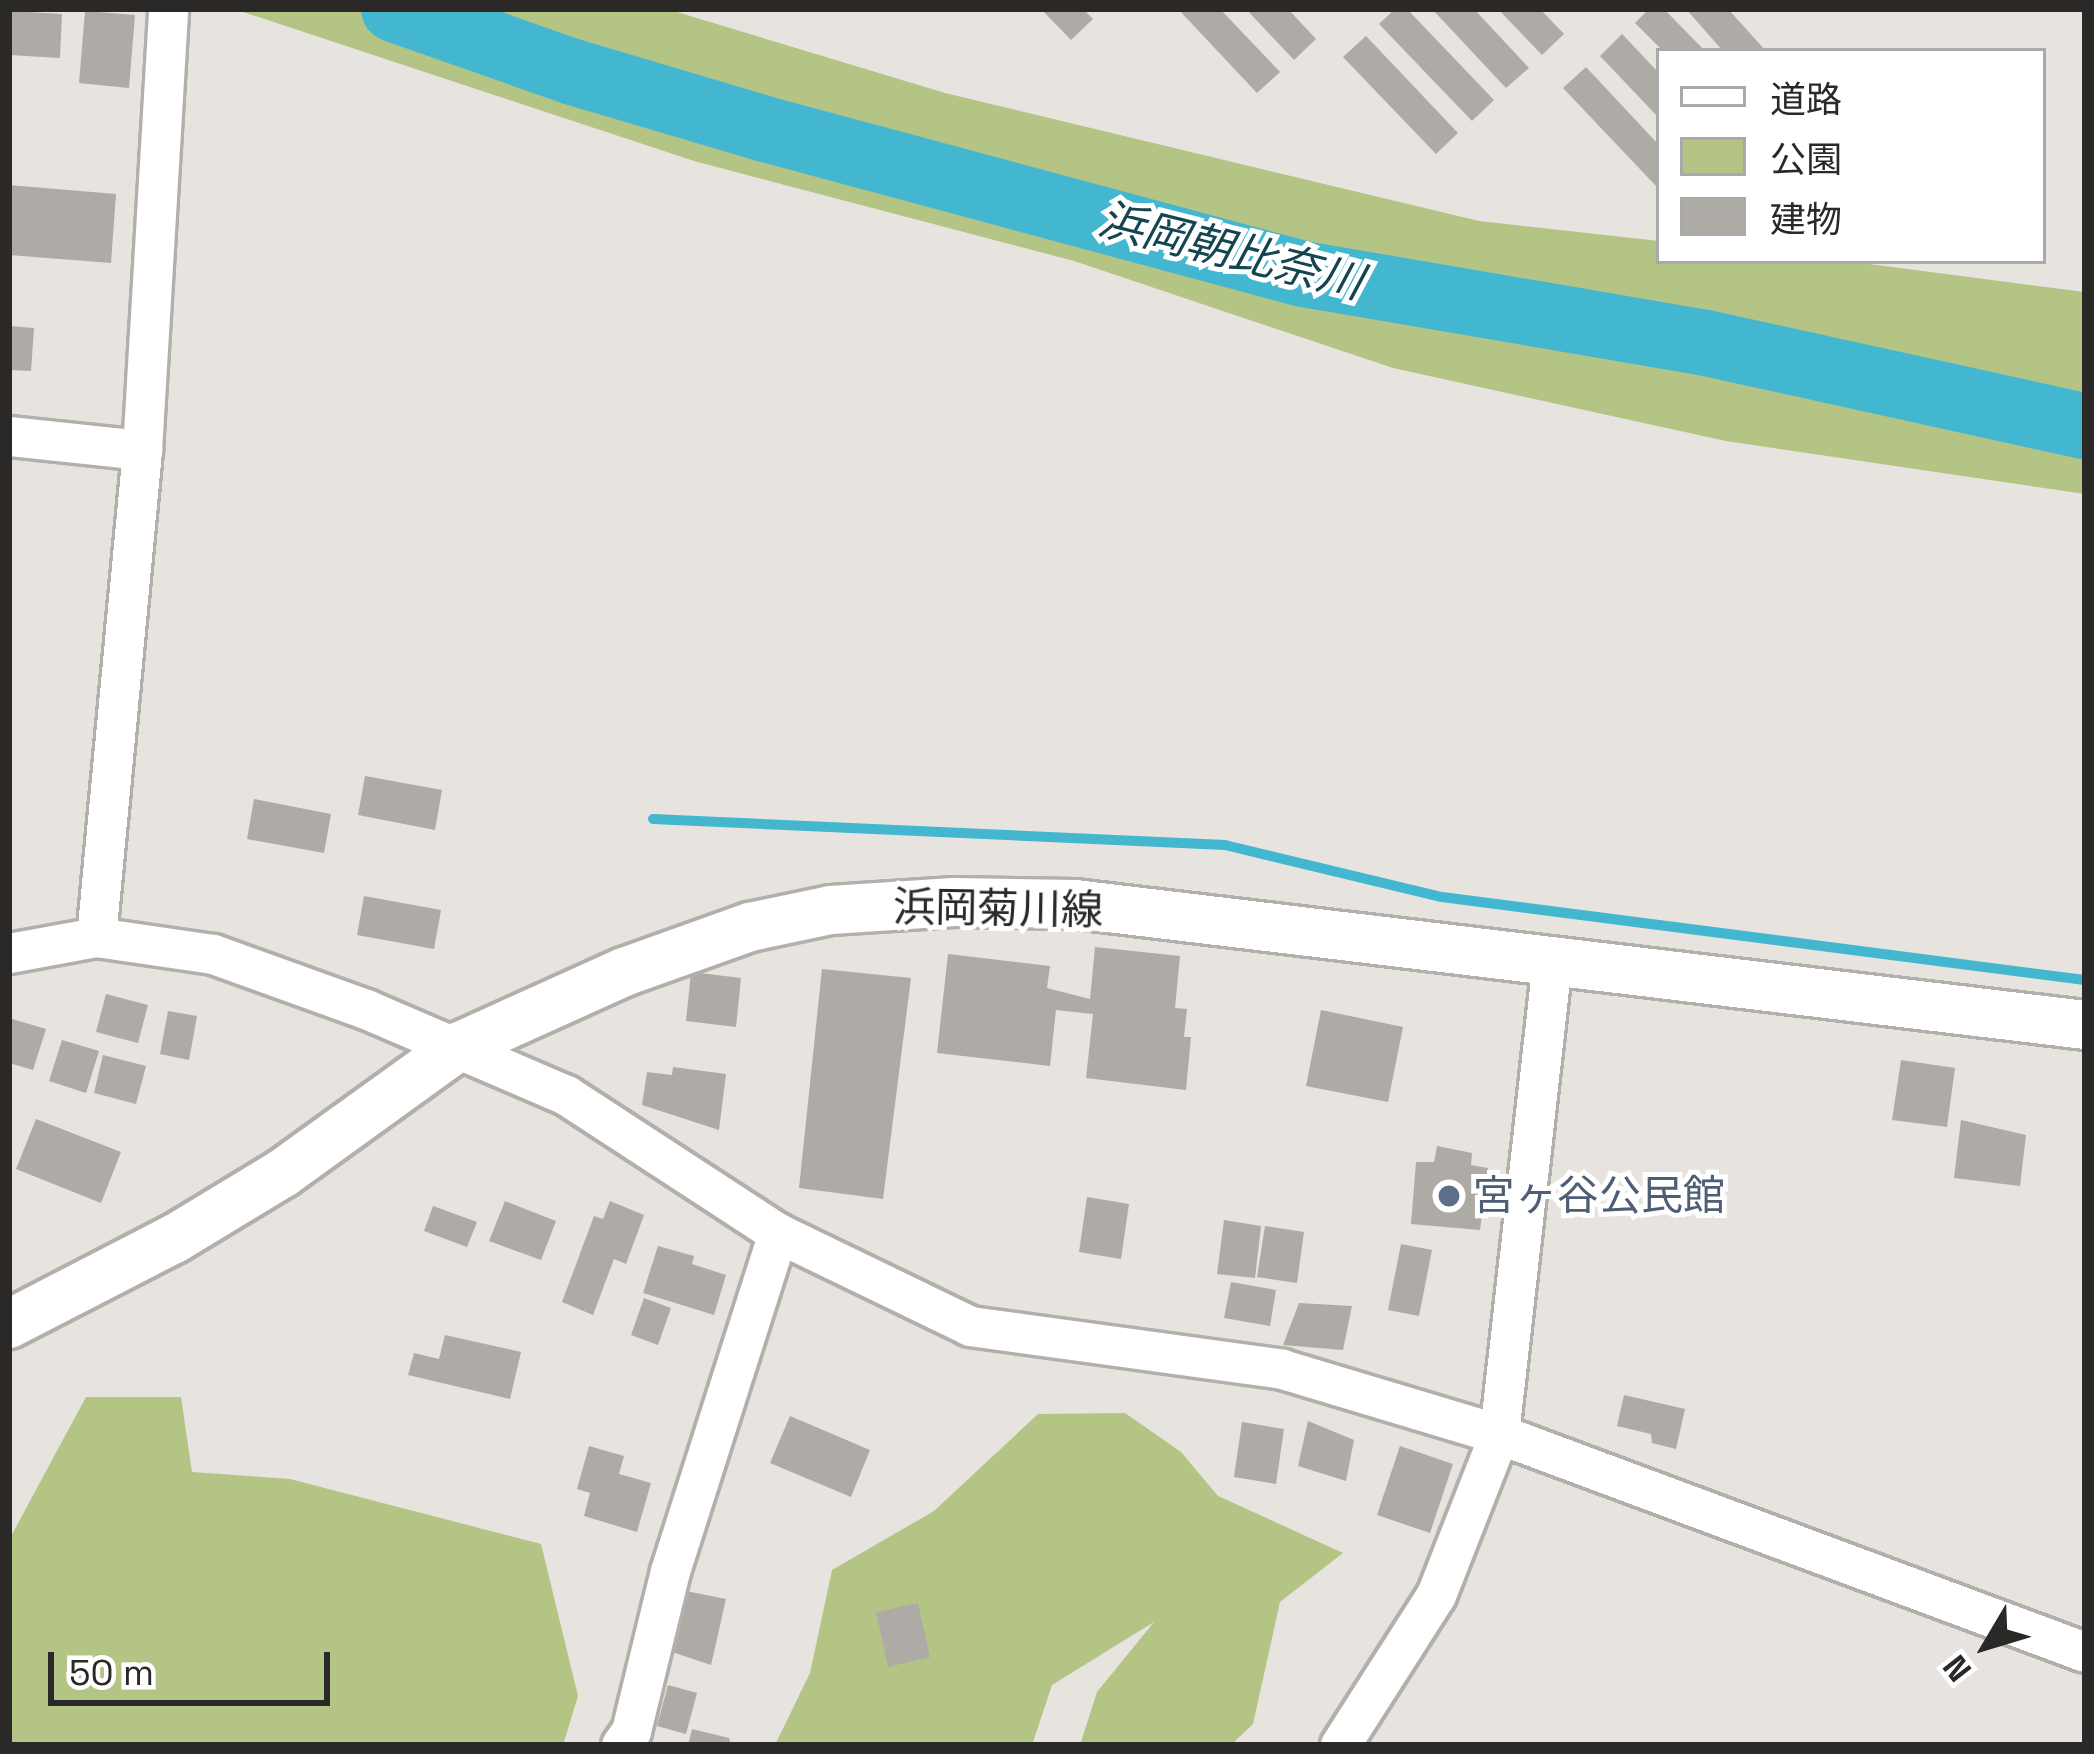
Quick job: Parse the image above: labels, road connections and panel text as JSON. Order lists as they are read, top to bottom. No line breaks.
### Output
{"streets":{"main road":["浜岡菊川線"]},"water":["浜岡朝比奈川"],"places":["宮ヶ谷公民館"],"legend":["道路","公園","建物"],"scale_bar":"50 m","north":"bottom left"}
